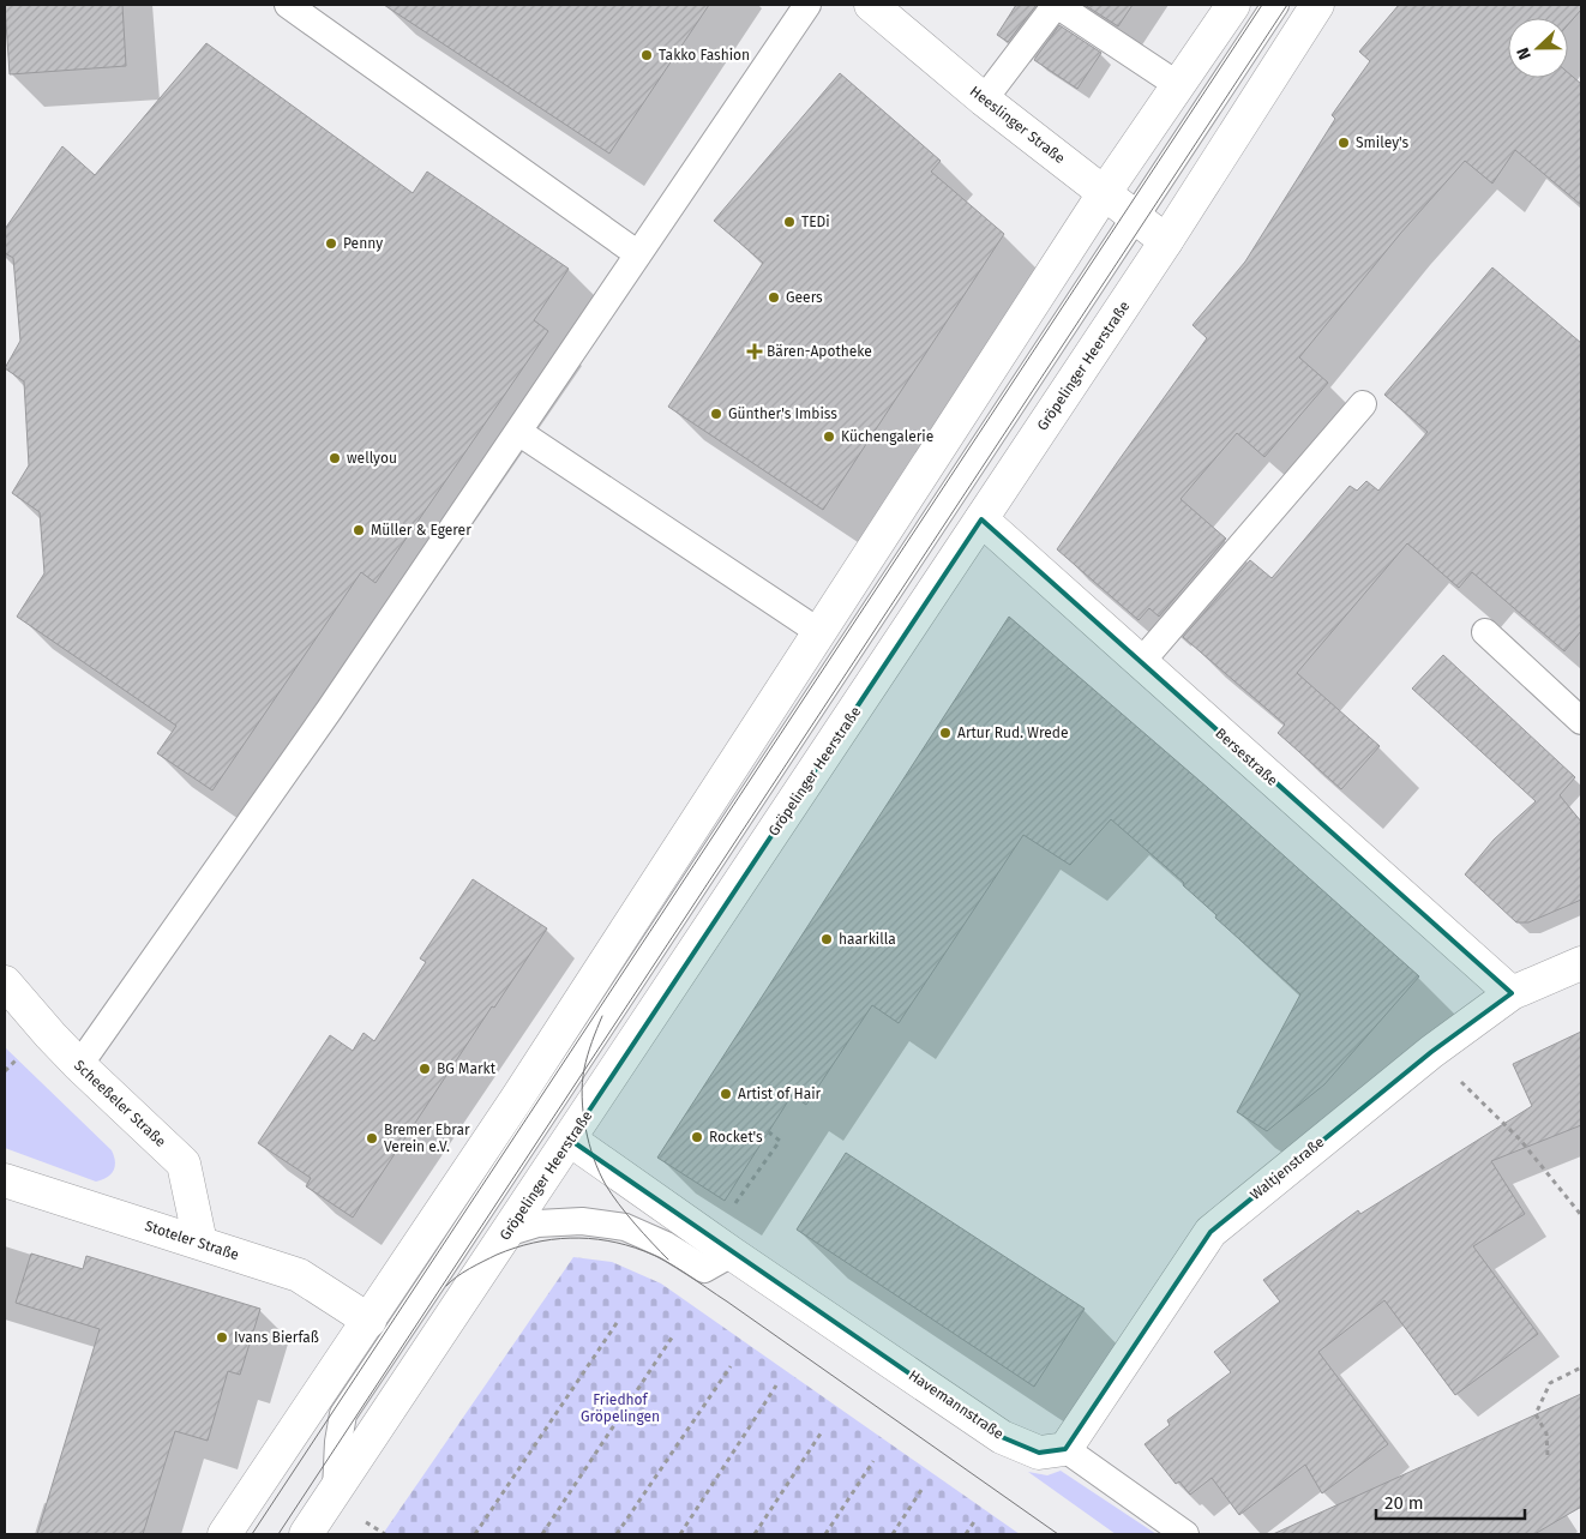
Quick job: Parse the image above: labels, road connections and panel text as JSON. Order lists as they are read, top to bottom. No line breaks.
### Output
{"streets":{"main road":["Heeslinger Straße","Gröpelinger Heerstraße","Bersestraße","Scheeßeler Straße","Waltjenstraße","Stoteler Straße","Havemannstraße"]},"crossings":[["Heeslinger Straße","Gröpelinger Heerstraße"],["Gröpelinger Heerstraße","Bersestraße"],["Gröpelinger Heerstraße","Havemannstraße"],["Bersestraße","Waltjenstraße"],["Scheeßeler Straße","Stoteler Straße"],["Waltjenstraße","Havemannstraße"]],"parks":["Friedhof Gröpelingen"],"places":{"other":["Takko Fashion","Smiley's","TEDi","Penny","Geers","Günther's Imbiss","Küchengalerie","wellyou","Müller & Egerer","Artur Rud. Wrede","haarkilla","BG Markt","Artist of Hair","Rocket's","Bremer Ebrar Verein e.V.","Ivans Bierfaß"],"health":["Bären-Apotheke"]},"scale_bar":"20 m","north":"left"}
